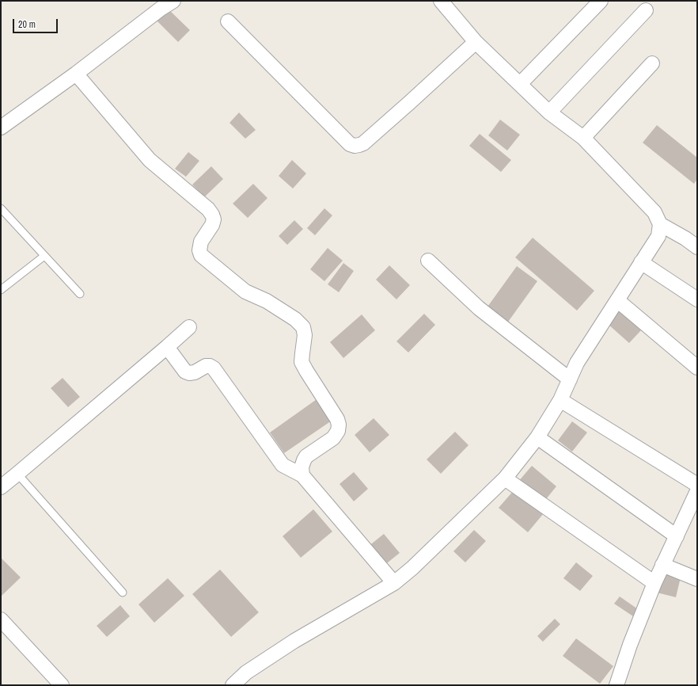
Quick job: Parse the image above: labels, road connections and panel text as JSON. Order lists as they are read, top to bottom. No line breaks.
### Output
{"scale_bar":"20 m"}
